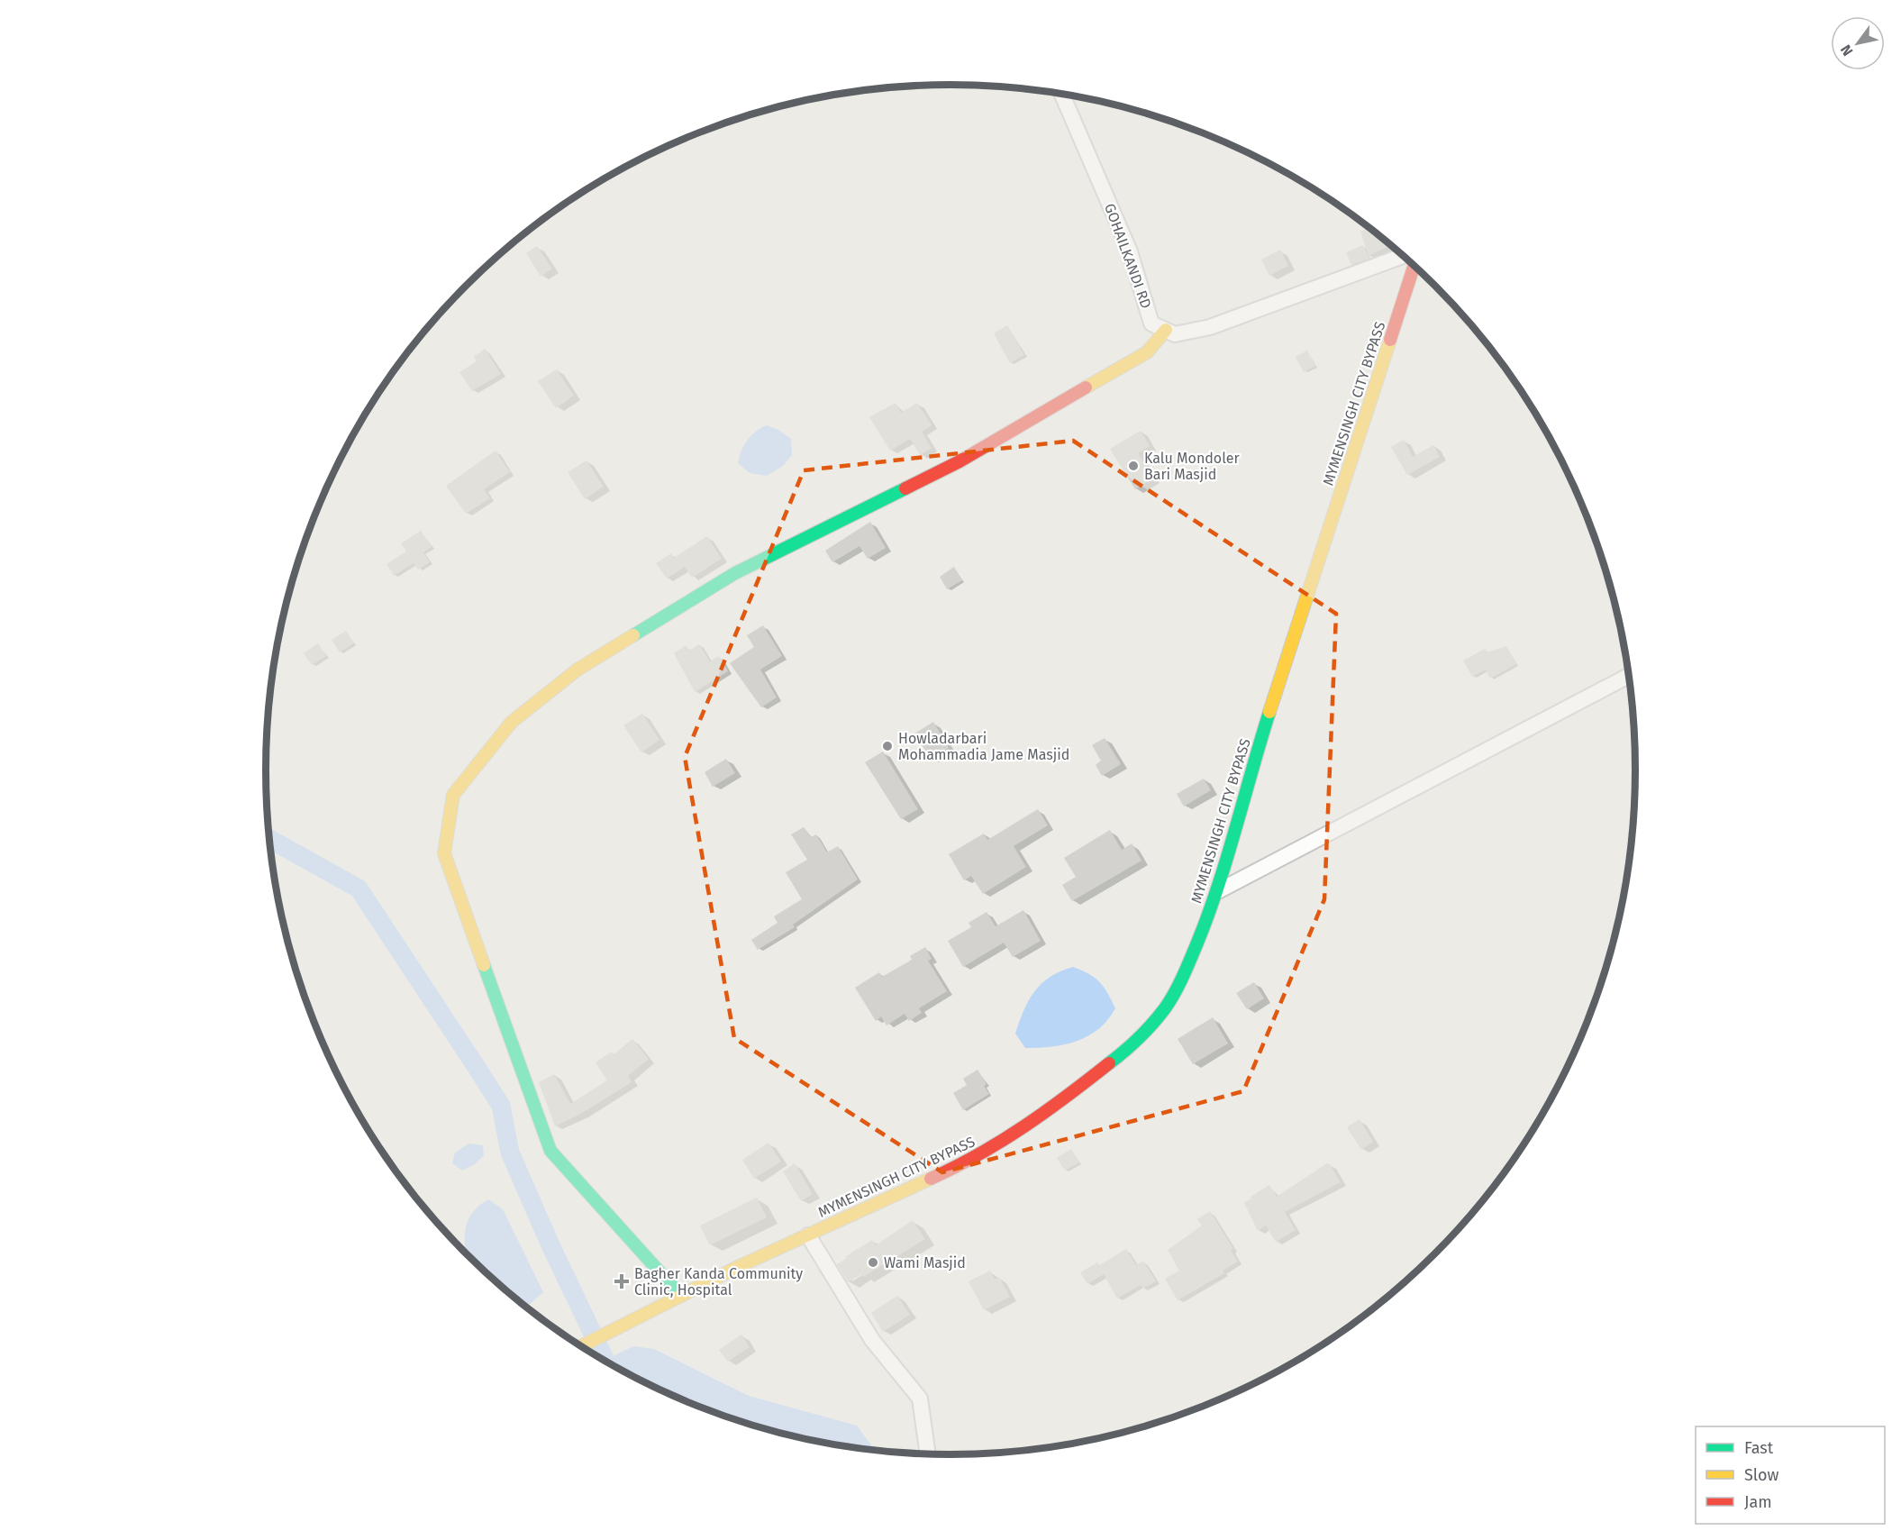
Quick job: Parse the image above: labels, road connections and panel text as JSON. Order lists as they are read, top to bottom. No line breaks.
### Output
{"streets":{"main road":["MYMENSINGH CITY BYPASS"],"street":["GOHAILKANDI RD"]},"places":{"other":["Kalu Mondoler Bari Masjid","Howladarbari Mohammadia Jame Masjid","Wami Masjid"],"health":["Bagher Kanda Community Clinic, Hospital"]},"legend":["Fast","Slow","Jam"],"north":"bottom left"}
